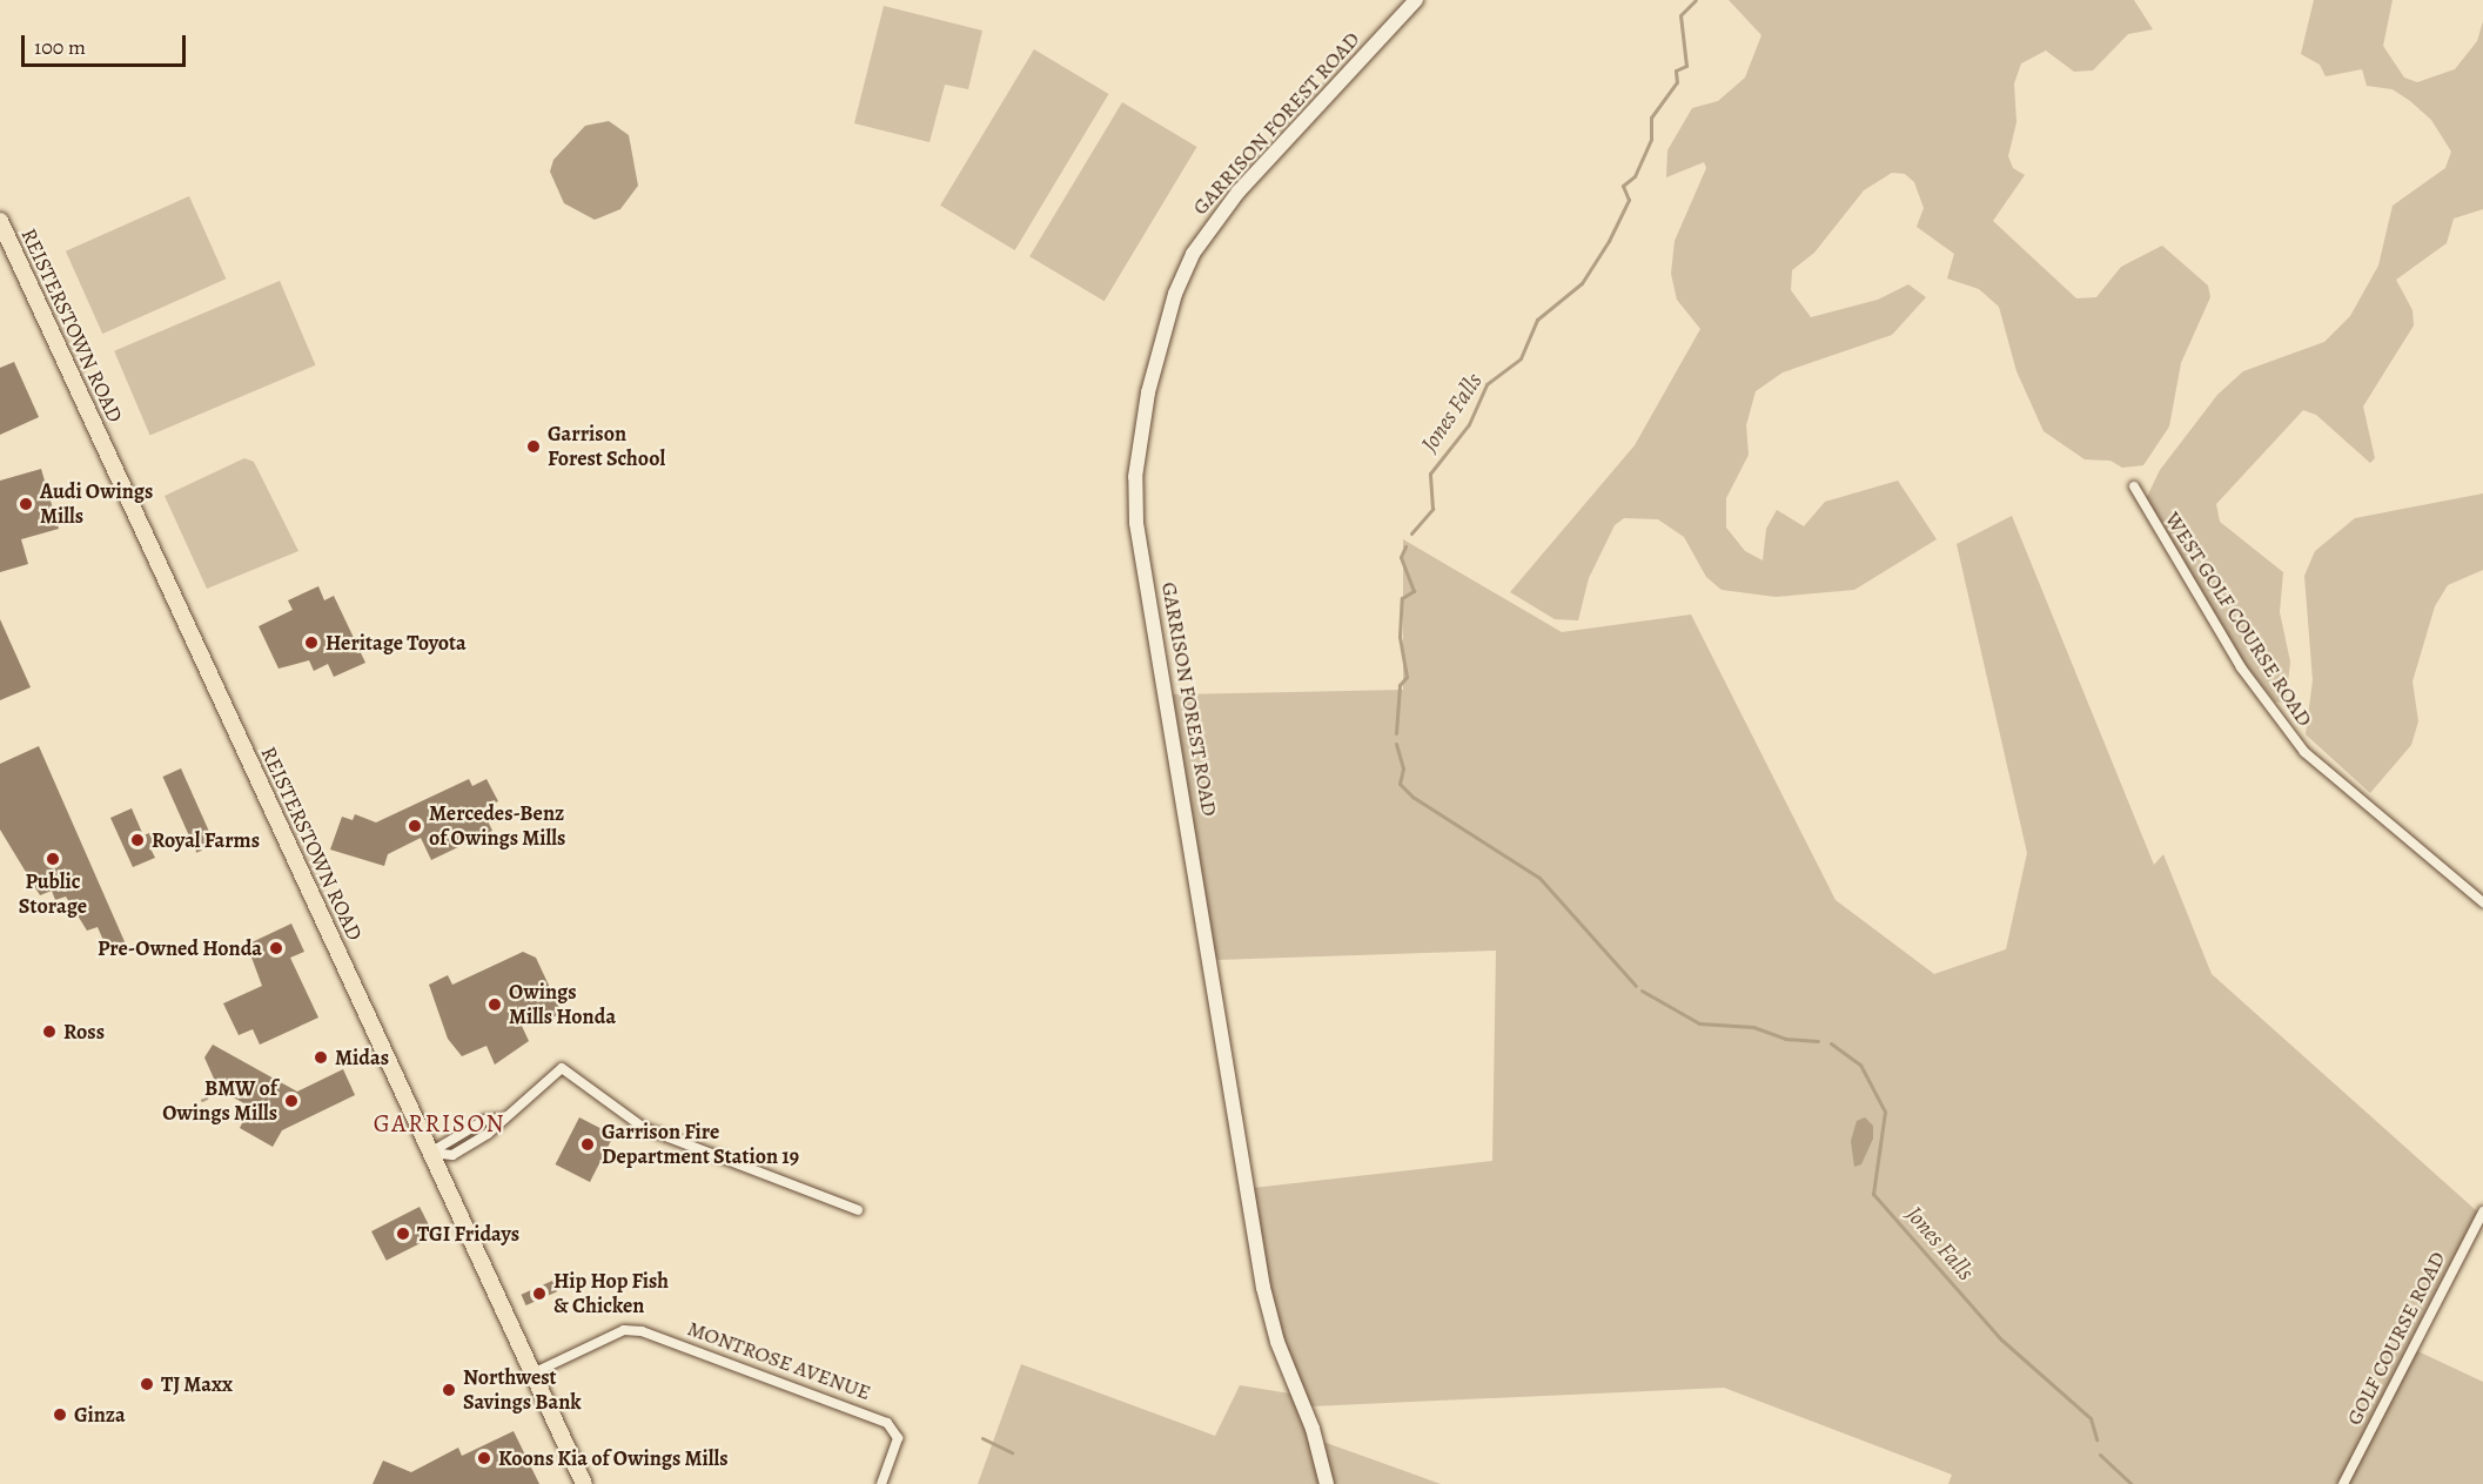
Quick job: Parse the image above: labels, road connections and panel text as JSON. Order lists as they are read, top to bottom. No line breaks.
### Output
{"streets":{"main road":["GARRISON FOREST ROAD","REISTERSTOWN ROAD"],"street":["WEST GOLF COURSE ROAD","GOLF COURSE ROAD","MONTROSE AVENUE"]},"crossings":[["REISTERSTOWN ROAD","MONTROSE AVENUE"]],"districts":["GARRISON"],"water":["Jones Falls"],"places":["Garrison Forest School","Audi Owings Mills","Heritage Toyota","Mercedes-Benz of Owings Mills","Royal Farms","Public Storage","Pre-Owned Honda","Owings Mills Honda","Ross","Midas","BMW of Owings Mills","Garrison Fire Department Station 19","TGI Fridays","Hip Hop Fish & Chicken","TJ Maxx","Northwest Savings Bank","Ginza","Koons Kia of Owings Mills"],"scale_bar":"100 m"}
